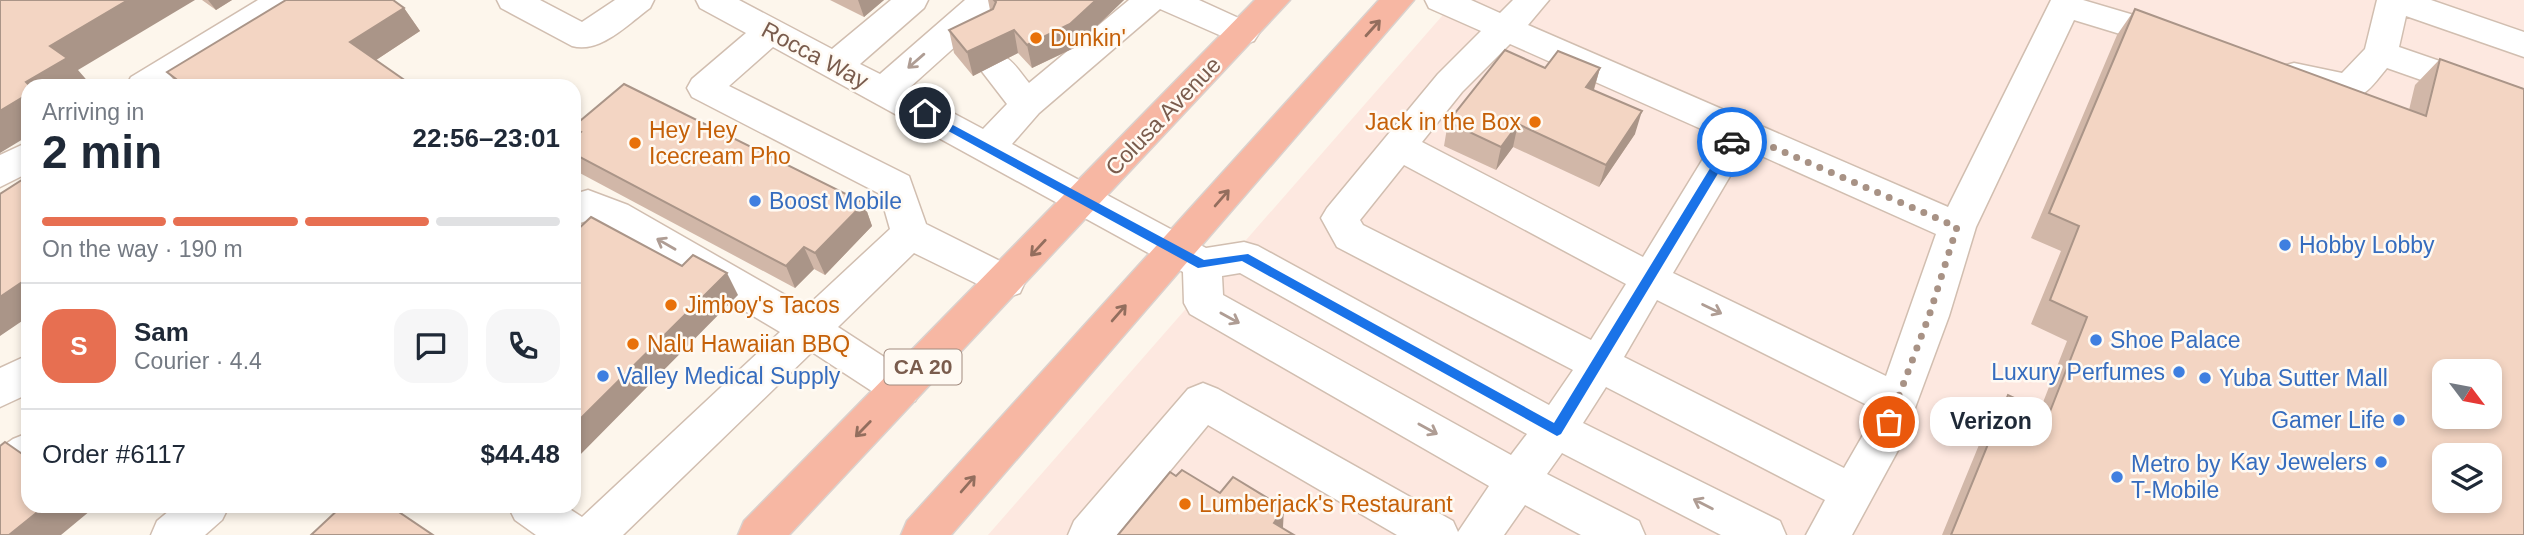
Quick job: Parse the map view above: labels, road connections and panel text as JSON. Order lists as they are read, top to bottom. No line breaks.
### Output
{"streets":{"highway":["Colusa Avenue","CA 20"],"street":["Rocca Way"]},"crossings":[["Rocca Way","Colusa Avenue"]],"places":["Dunkin'","Jack in the Box","Hey Hey Icecream Pho","Boost Mobile","Hobby Lobby","Jimboy's Tacos","Shoe Palace","Nalu Hawaiian BBQ","Luxury Perfumes","Valley Medical Supply","Yuba Sutter Mall","Gamer Life","Verizon","Kay Jewelers","Metro by T-Mobile","Lumberjack's Restaurant"],"north":"bottom right","page":{"heading":["2 min","Arriving in","22:56–23:01"],"panel":["Sam","Courier · 4.4","Order #6117","$44.48"],"bar":"On the way · 190 m","round":"S","bubble":"Verizon"}}
